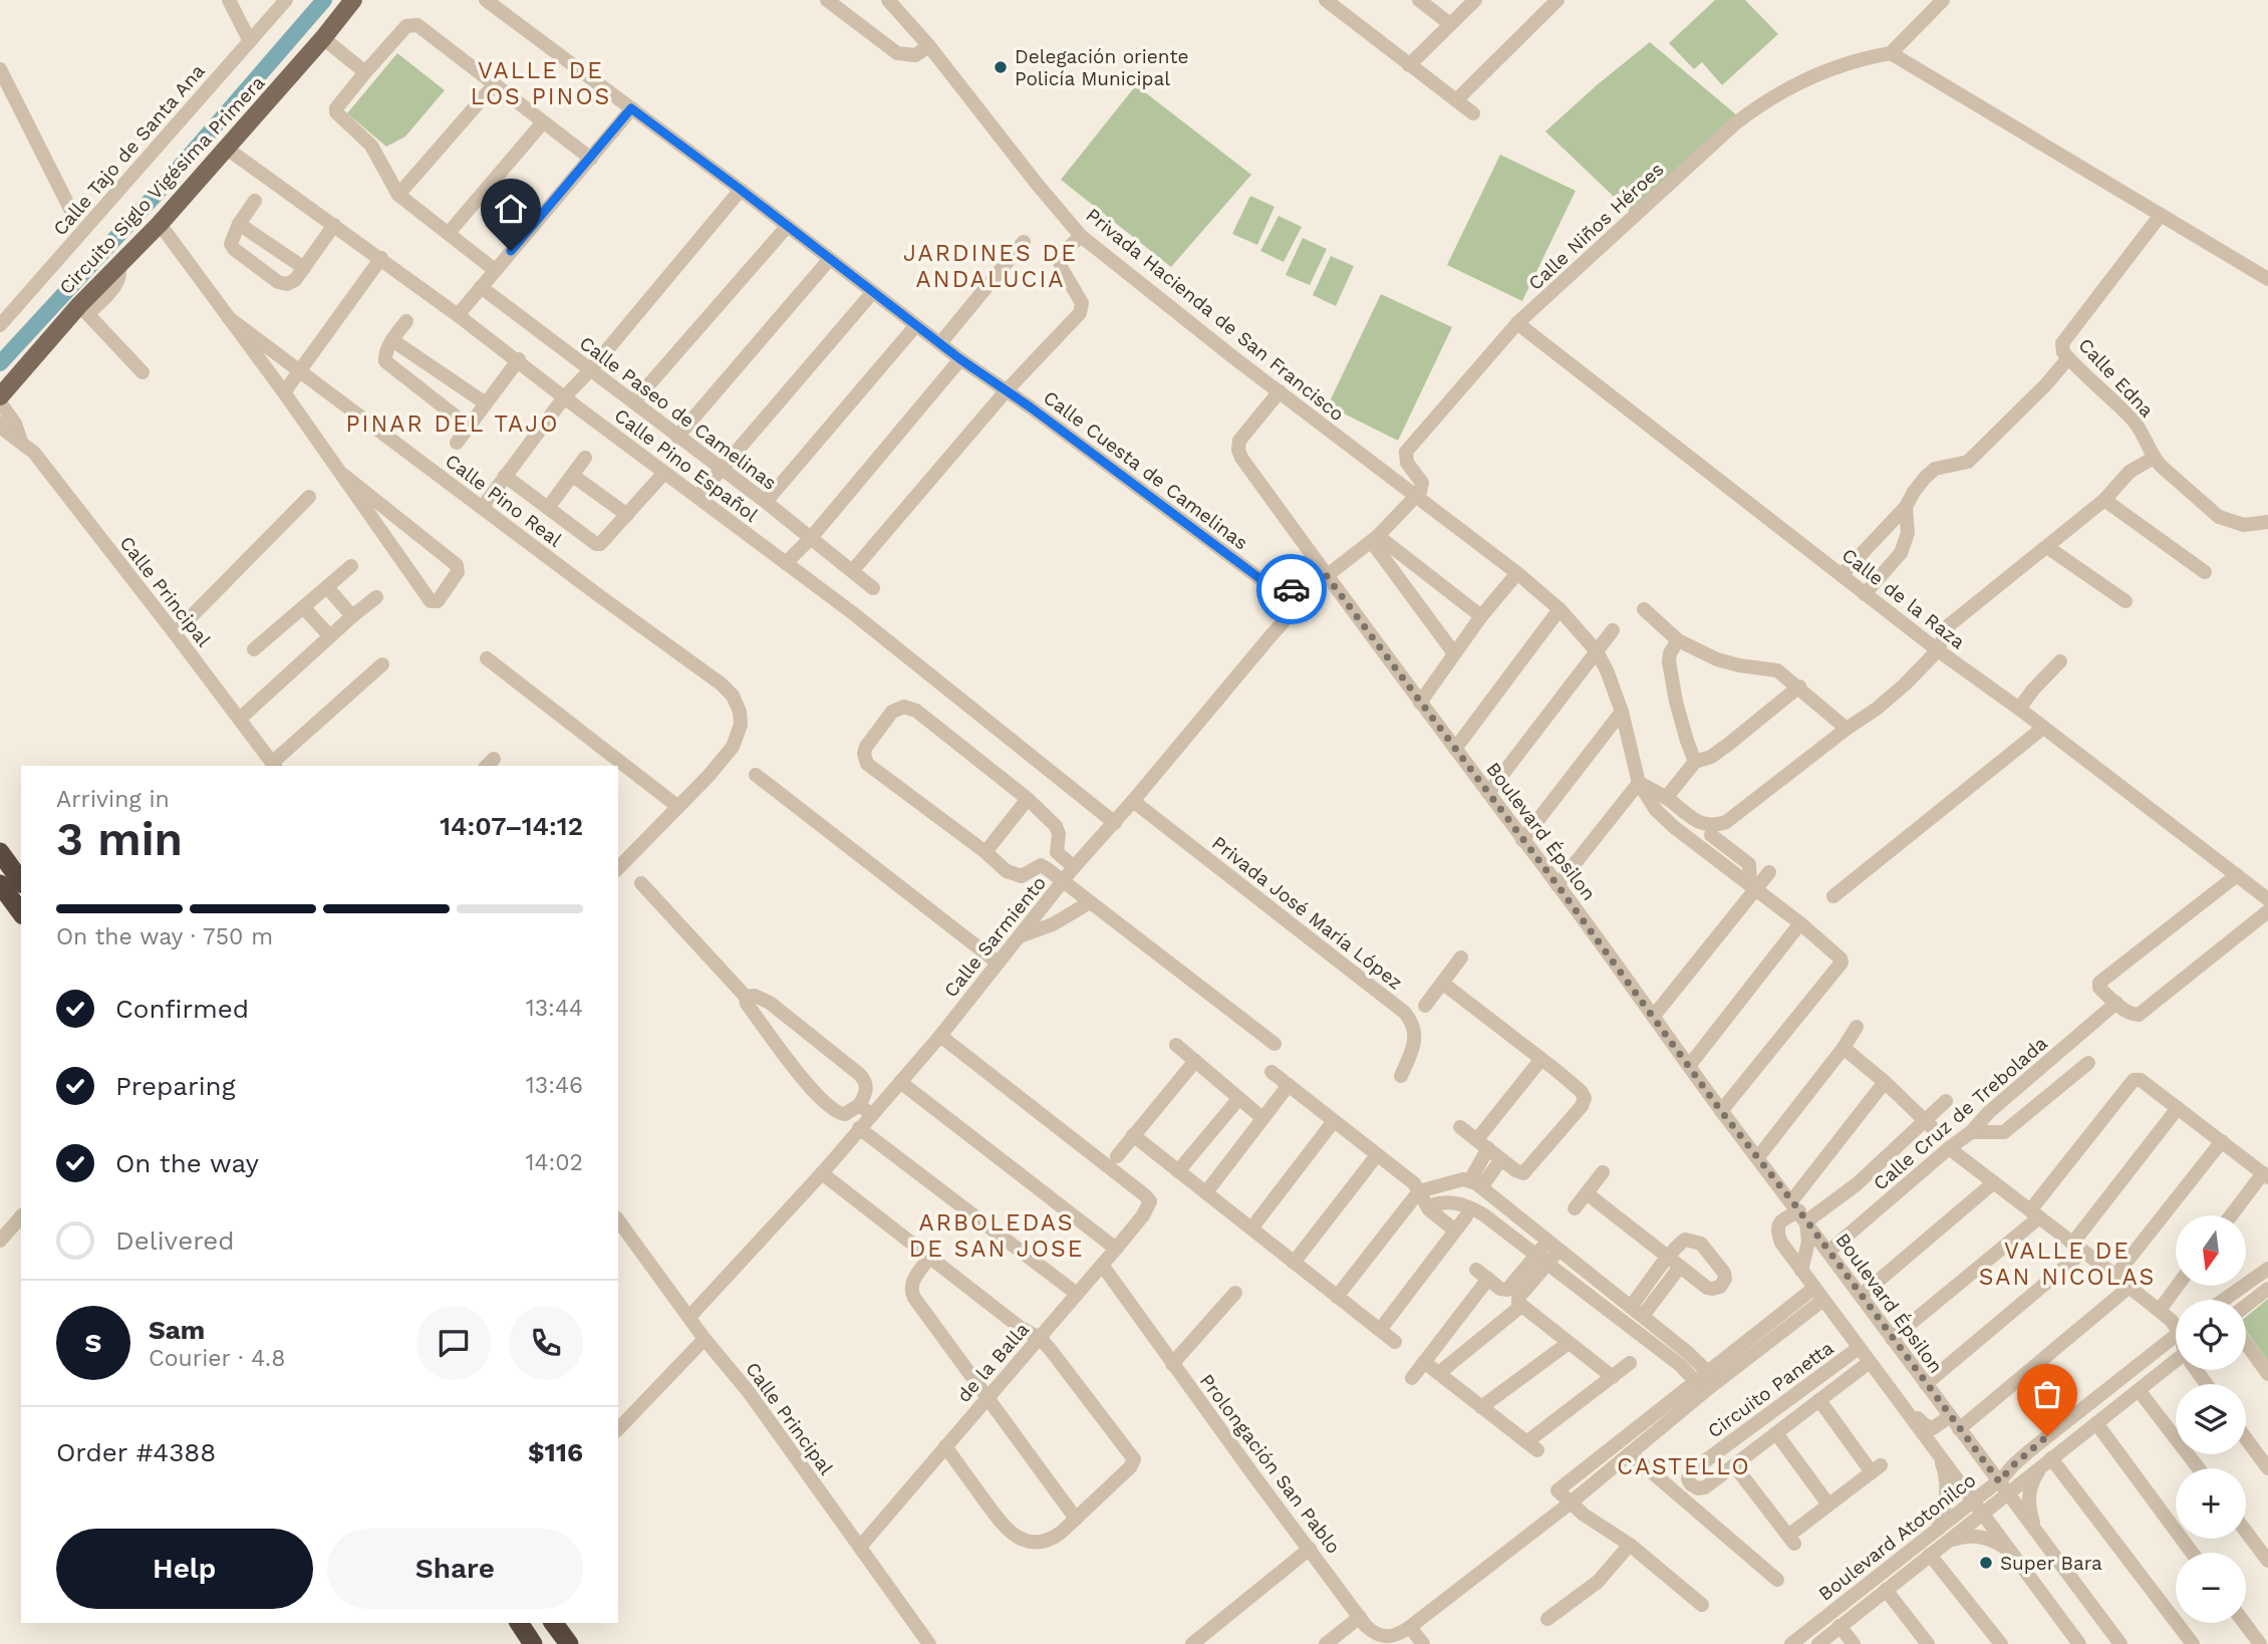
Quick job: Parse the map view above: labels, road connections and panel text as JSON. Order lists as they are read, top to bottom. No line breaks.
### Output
{"streets":{"main road":["Circuito Siglo Vigésima Primera"],"street":["Calle Tajo de Santa Ana","Calle Niños Héroes","Privada Hacienda de San Francisco","Calle Edna","Calle Paseo de Camelinas","Calle Pino Español","Calle Cuesta de Camelinas","Calle Pino Real","Calle Principal","Calle de la Raza","Boulevard Épsilon","Privada José María López","Calle Sarmiento","Calle Cruz de Trebolada","de la Balla","Circuito Panetta","Prolongación San Pablo","Boulevard Atotonilco"]},"crossings":[["Circuito Siglo Vigésima Primera","Calle Pino Español"],["Calle Niños Héroes","Privada Hacienda de San Francisco"],["Calle Niños Héroes","Calle de la Raza"],["Privada Hacienda de San Francisco","Boulevard Épsilon"],["Calle Pino Español","Calle Sarmiento"],["Calle Cuesta de Camelinas","Boulevard Épsilon"],["Calle Cuesta de Camelinas","Calle Sarmiento"],["Calle Principal","Calle Sarmiento"],["Calle Principal","de la Balla"],["Boulevard Épsilon","Calle Sarmiento"],["Boulevard Épsilon","Calle Cruz de Trebolada"],["Boulevard Épsilon","Boulevard Atotonilco"],["Privada José María López","Calle Sarmiento"],["Calle Sarmiento","de la Balla"],["de la Balla","Prolongación San Pablo"]],"districts":["VALLE DE LOS PINOS","JARDINES DE ANDALUCIA","PINAR DEL TAJO","ARBOLEDAS DE SAN JOSE","VALLE DE SAN NICOLAS","CASTELLO"],"places":["Delegación oriente Policía Municipal","Super Bara"],"north":"bottom","page":{"heading":["3 min","Arriving in","14:07–14:12"],"panel":["Sam","Courier · 4.8","Order #4388","$116"],"bar":"On the way · 750 m","list":[["Confirmed","13:44"],["Preparing","13:46"],["On the way","14:02"],"Delivered"],"map_buttons":["+","−"],"round":"S","buttons":["Help","Share"]}}
